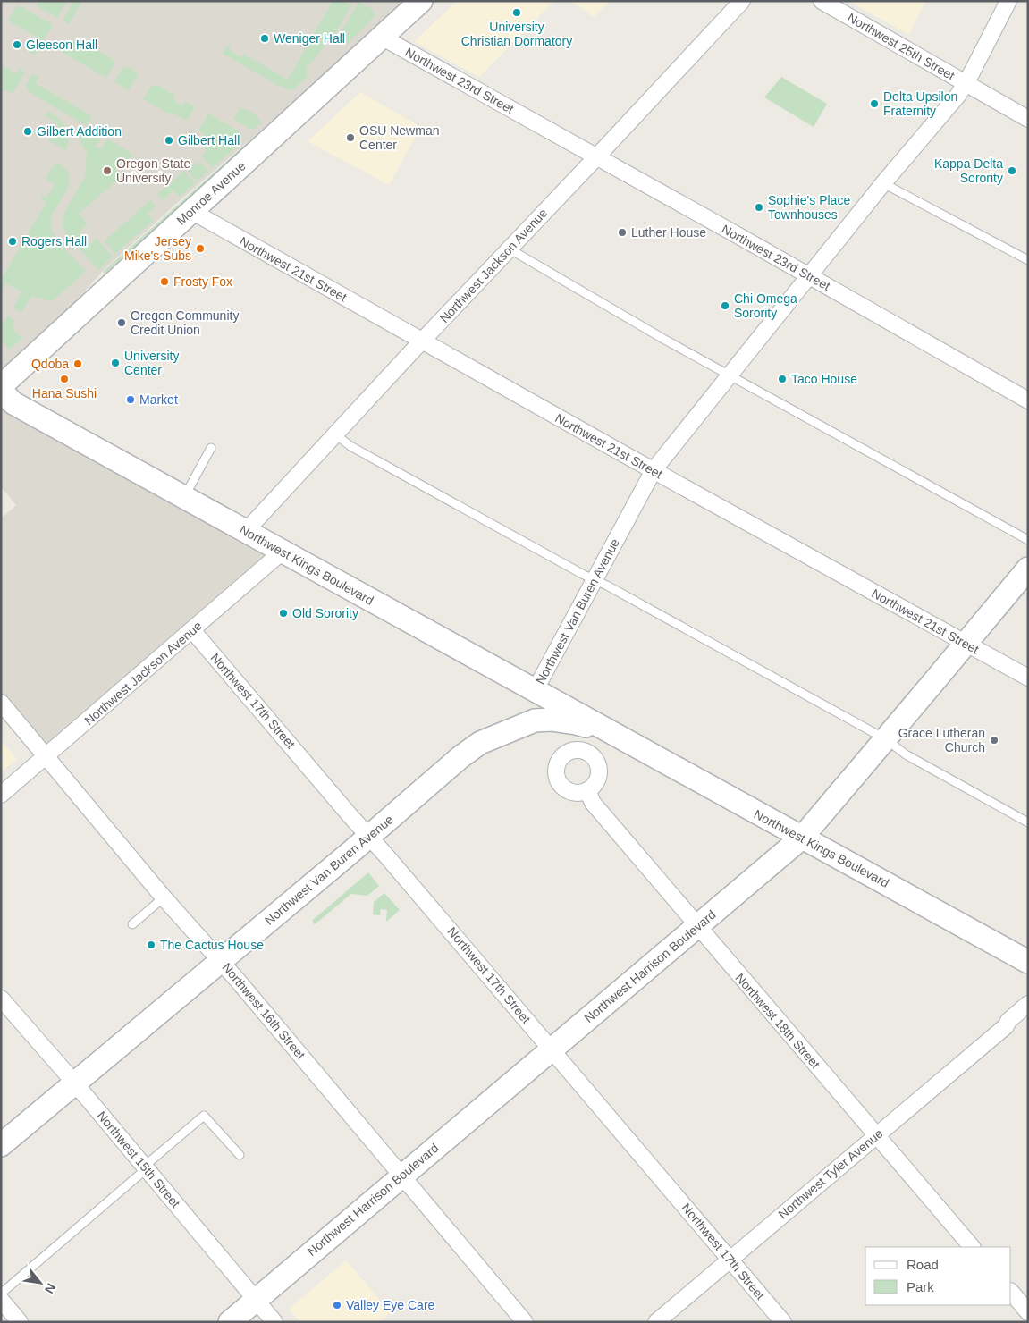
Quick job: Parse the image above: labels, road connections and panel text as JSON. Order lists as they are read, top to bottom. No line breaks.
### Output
{"streets":{"main road":["Monroe Avenue","Northwest Kings Boulevard","Northwest Van Buren Avenue","Northwest Harrison Boulevard"],"street":["Northwest 25th Street","Northwest 23rd Street","Northwest Jackson Avenue","Northwest 21st Street","Northwest 17th Street","Northwest 16th Street","Northwest 18th Street","Northwest 15th Street","Northwest Tyler Avenue"]},"crossings":[["Northwest 25th Street","Northwest Van Buren Avenue"],["Northwest 23rd Street","Monroe Avenue"],["Northwest 23rd Street","Northwest Jackson Avenue"],["Northwest 23rd Street","Northwest Van Buren Avenue"],["Monroe Avenue","Northwest 21st Street"],["Northwest Jackson Avenue","Northwest 21st Street"],["Northwest Jackson Avenue","Northwest Kings Boulevard"],["Northwest Jackson Avenue","Northwest 17th Street"],["Northwest Jackson Avenue","Northwest 16th Street"],["Northwest 21st Street","Northwest Van Buren Avenue"],["Northwest 21st Street","Northwest Harrison Boulevard"],["Northwest Kings Boulevard","Northwest Van Buren Avenue"],["Northwest Kings Boulevard","Northwest Harrison Boulevard"],["Northwest Van Buren Avenue","Northwest 17th Street"],["Northwest Van Buren Avenue","Northwest 16th Street"],["Northwest Van Buren Avenue","Northwest 15th Street"],["Northwest 17th Street","Northwest Harrison Boulevard"],["Northwest 17th Street","Northwest Tyler Avenue"],["Northwest Harrison Boulevard","Northwest 16th Street"],["Northwest Harrison Boulevard","Northwest 18th Street"],["Northwest Harrison Boulevard","Northwest 15th Street"],["Northwest 18th Street","Northwest Tyler Avenue"]],"places":["University Christian Dormatory","Weniger Hall","Gleeson Hall","Delta Upsilon Fraternity","Gilbert Addition","OSU Newman Center","Gilbert Hall","Oregon State University","Kappa Delta Sorority","Sophie's Place Townhouses","Luther House","Rogers Hall","Jersey Mike's Subs","Frosty Fox","Chi Omega Sorority","Oregon Community Credit Union","University Center","Qdoba","Hana Sushi","Taco House","Market","Old Sorority","Grace Lutheran Church","The Cactus House","Valley Eye Care"],"legend":["Road","Park"],"north":"bottom right"}
